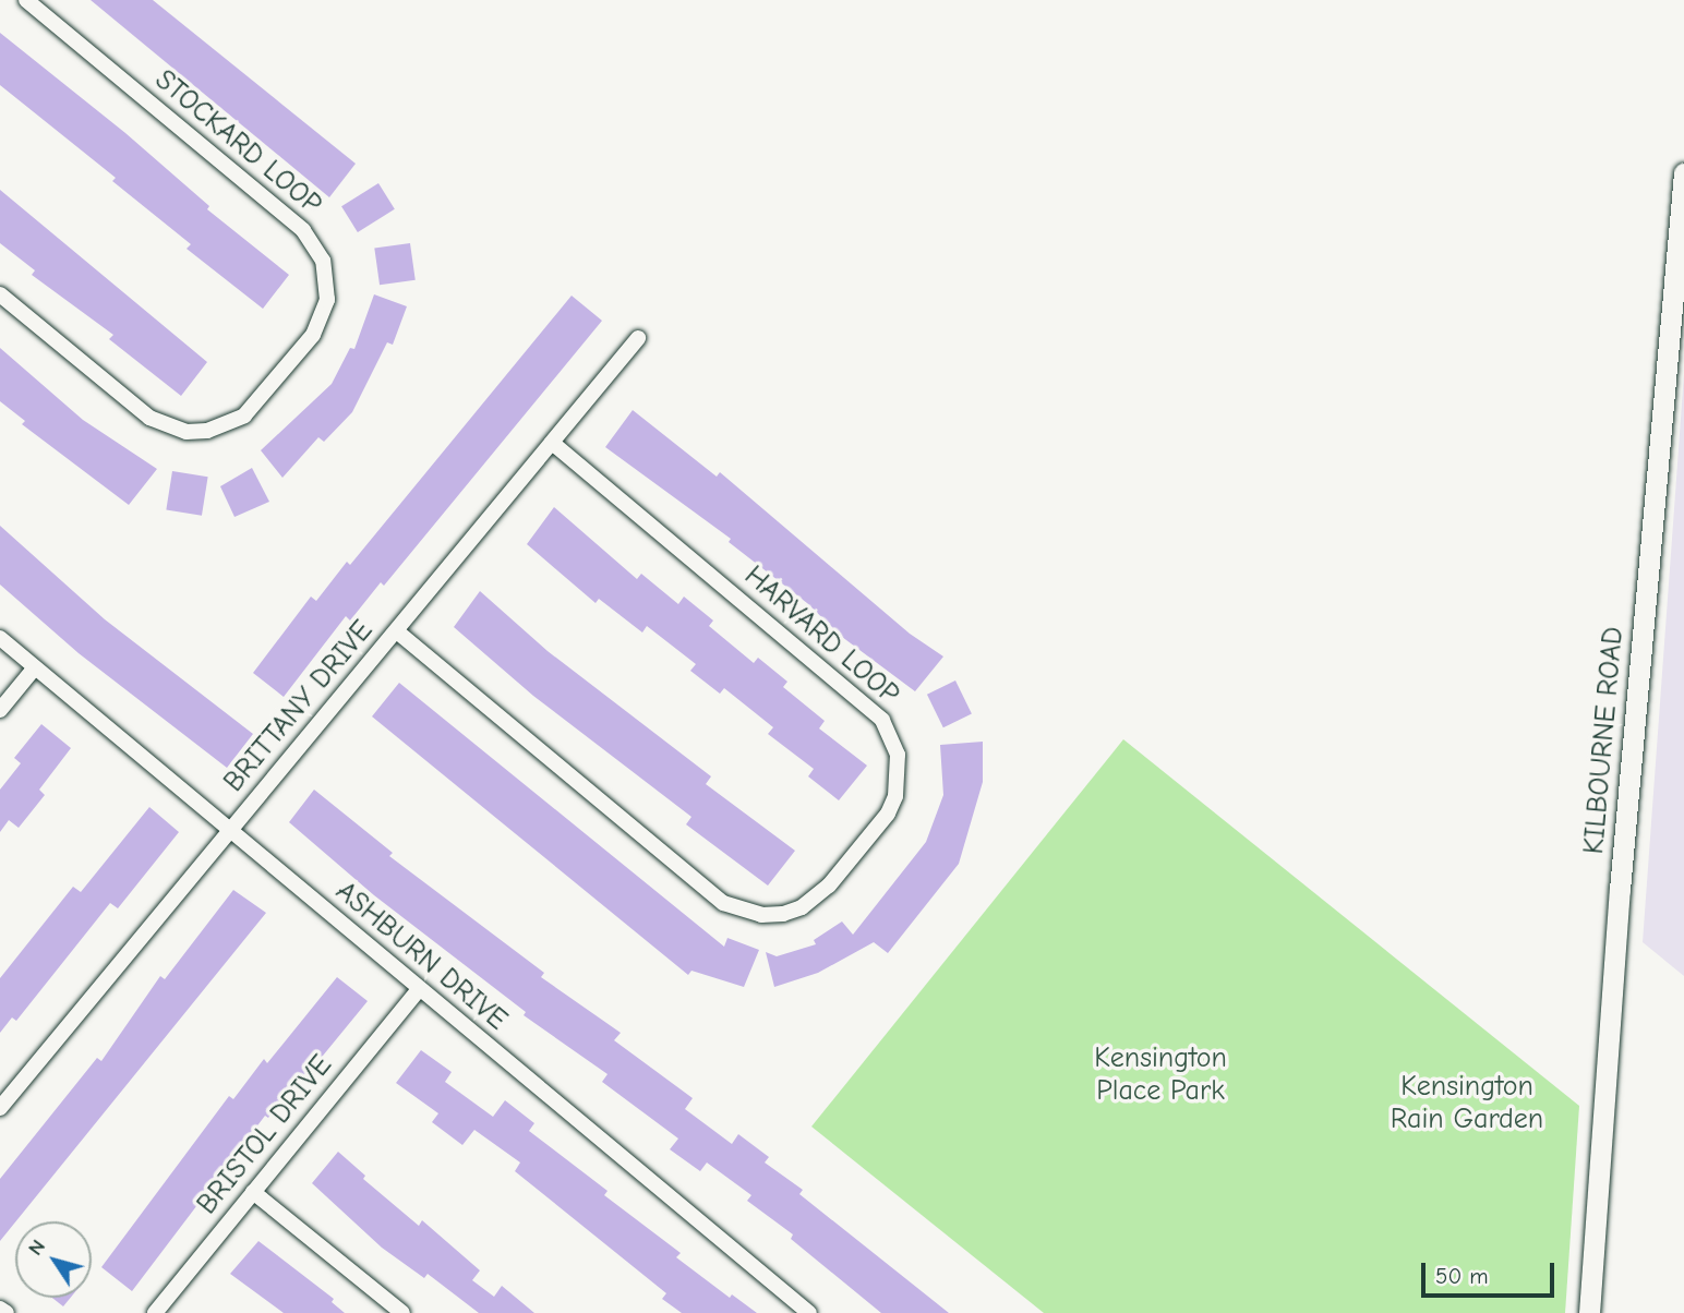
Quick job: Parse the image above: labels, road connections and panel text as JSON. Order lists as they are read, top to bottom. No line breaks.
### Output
{"streets":{"main road":["KILBOURNE ROAD"],"street":["STOCKARD LOOP","HARVARD LOOP","BRITTANY DRIVE","ASHBURN DRIVE","BRISTOL DRIVE"]},"crossings":[["HARVARD LOOP","BRITTANY DRIVE"],["BRITTANY DRIVE","ASHBURN DRIVE"],["ASHBURN DRIVE","BRISTOL DRIVE"]],"parks":["Kensington Place Park","Kensington Rain Garden"],"scale_bar":"50 m","north":"top left"}
